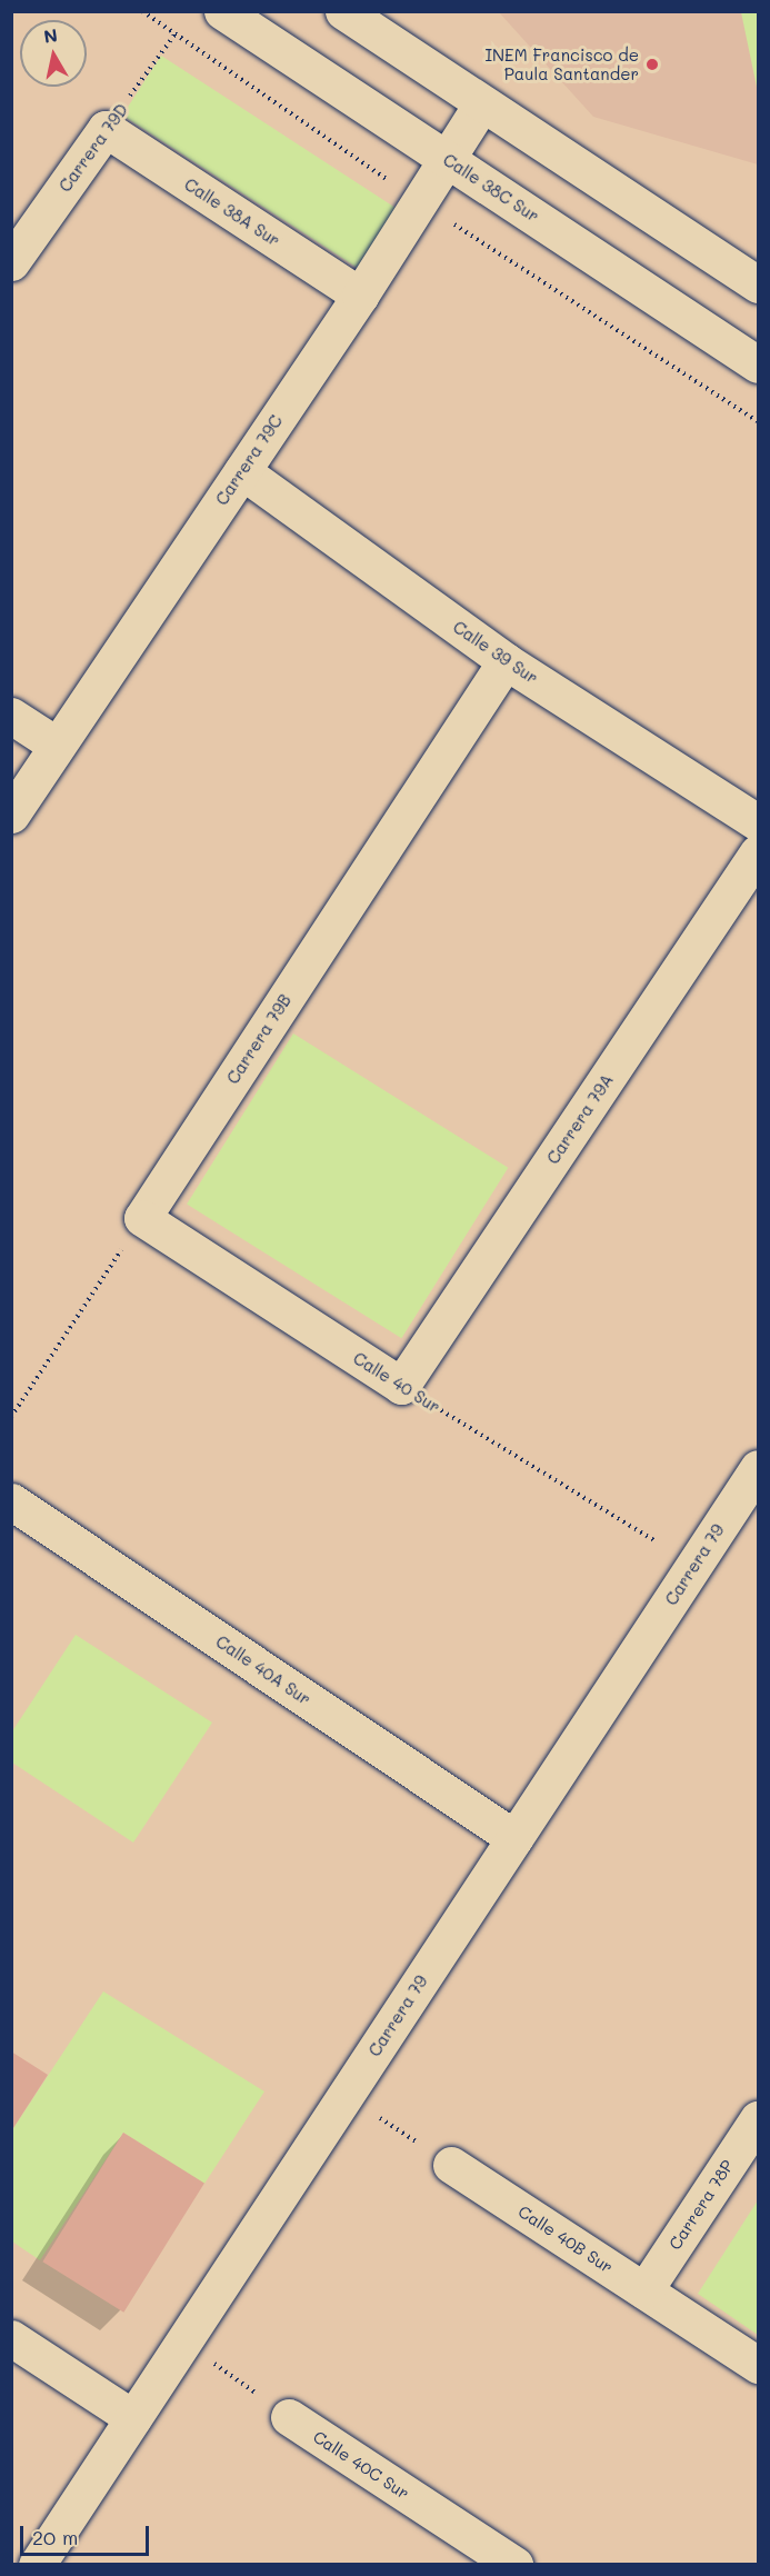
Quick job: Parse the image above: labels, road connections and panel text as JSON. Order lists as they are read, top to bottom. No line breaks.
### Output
{"streets":{"street":["Carrera 79D","Calle 38C Sur","Calle 38A Sur","Carrera 79C","Calle 39 Sur","Carrera 79B","Carrera 79A","Calle 40 Sur","Carrera 79","Calle 40A Sur","Carrera 78P","Calle 40B Sur","Calle 40C Sur"]},"crossings":[["Carrera 79D","Calle 38A Sur"],["Calle 38C Sur","Carrera 79C"],["Calle 38A Sur","Carrera 79C"],["Carrera 79C","Calle 39 Sur"],["Calle 39 Sur","Carrera 79B"],["Carrera 79B","Calle 40 Sur"],["Carrera 79A","Calle 40 Sur"],["Carrera 79","Calle 40A Sur"],["Carrera 78P","Calle 40B Sur"]],"places":["INEM Francisco de Paula Santander"],"scale_bar":"20 m","north":"top"}
